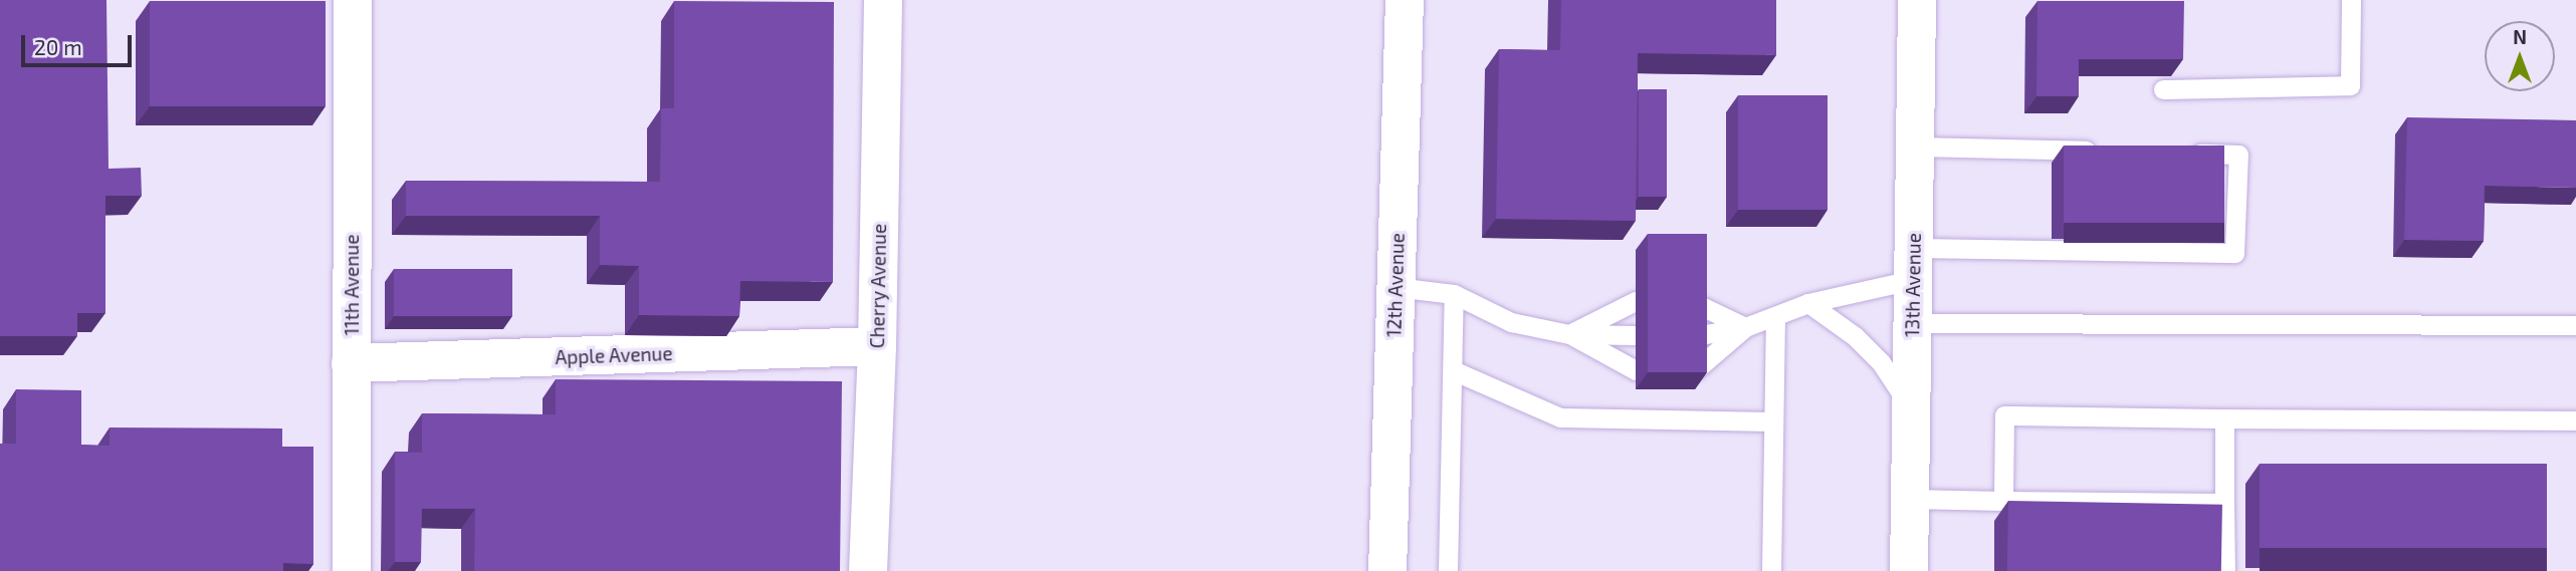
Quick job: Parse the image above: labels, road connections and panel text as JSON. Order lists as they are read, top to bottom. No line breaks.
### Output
{"streets":{"street":["11th Avenue","12th Avenue","13th Avenue","Cherry Avenue","Apple Avenue"]},"crossings":[["11th Avenue","Apple Avenue"],["Cherry Avenue","Apple Avenue"]],"scale_bar":"20 m","north":"top"}
